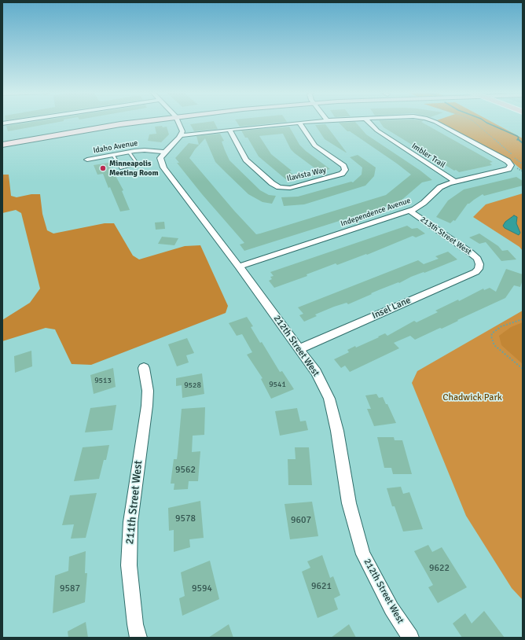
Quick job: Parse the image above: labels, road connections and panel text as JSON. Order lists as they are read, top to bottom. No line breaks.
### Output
{"streets":{"street":["Idaho Avenue","Imbler Trail","Ilavista Way","Independence Avenue","213th Street West","Insel Lane","212th Street West","211th Street West"]},"crossings":[["Idaho Avenue","212th Street West"],["Imbler Trail","Independence Avenue"],["Independence Avenue","213th Street West"],["Independence Avenue","212th Street West"],["213th Street West","Insel Lane"],["Insel Lane","212th Street West"]],"parks":["Chadwick Park"],"places":["Minneapolis Meeting Room"],"house_numbers":["9513","9541","9528","9562","9578","9607","9622","9621","9587","9594"]}
